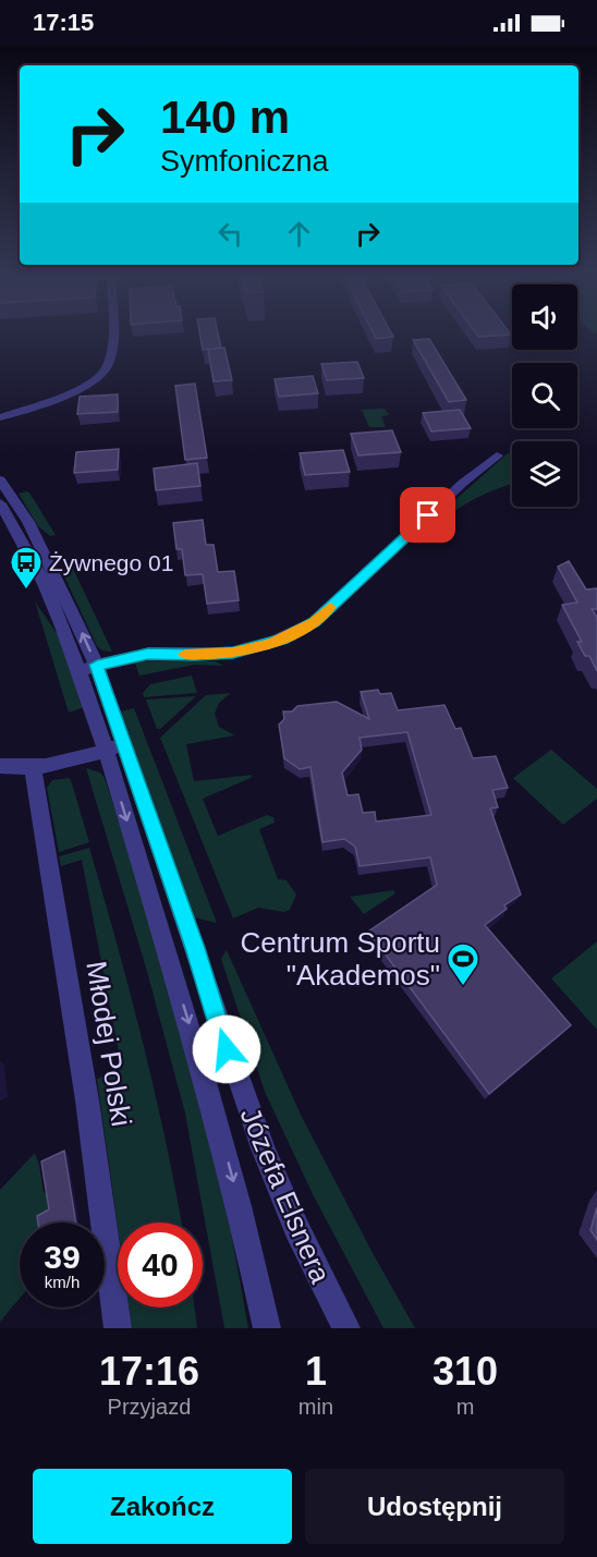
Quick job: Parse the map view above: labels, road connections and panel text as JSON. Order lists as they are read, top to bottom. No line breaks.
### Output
{"streets":{"street":["Młodej Polski","Józefa Elsnera"]},"places":{"bus stop":["Żywnego 01"],"sports":["Centrum Sportu \"Akademos\""]},"page":{"status":"17:15","turn":["140 m","Symfoniczna"],"speed":"39 km/h","limit":"40","eta":["17:16","Przyjazd","1","min","310","m"],"buttons":["Zakończ","Udostępnij"]}}
